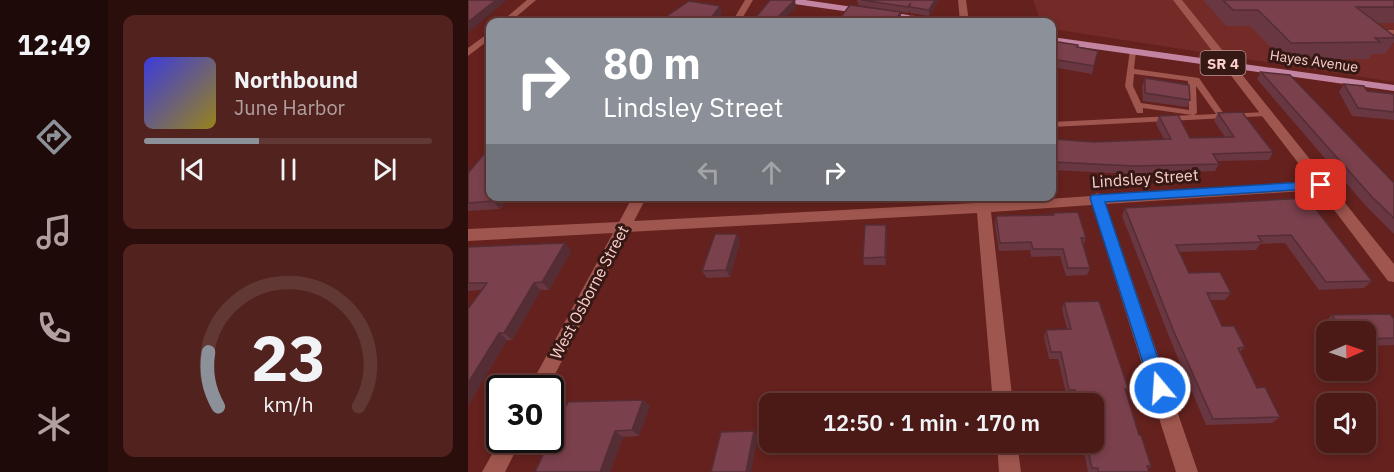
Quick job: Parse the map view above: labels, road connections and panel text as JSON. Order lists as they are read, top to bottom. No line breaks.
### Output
{"streets":{"main road":["Hayes Avenue","SR 4"],"street":["Lindsley Street","West Osborne Street"]},"crossings":[["Lindsley Street","West Osborne Street"]],"north":"right","page":{"tabs":"12:49","turn":["80 m","Lindsley Street"],"song":["Northbound","June Harbor"],"limit":"30","trip":"12:50 · 1 min · 170 m","gauge":["23","km/h"]}}
